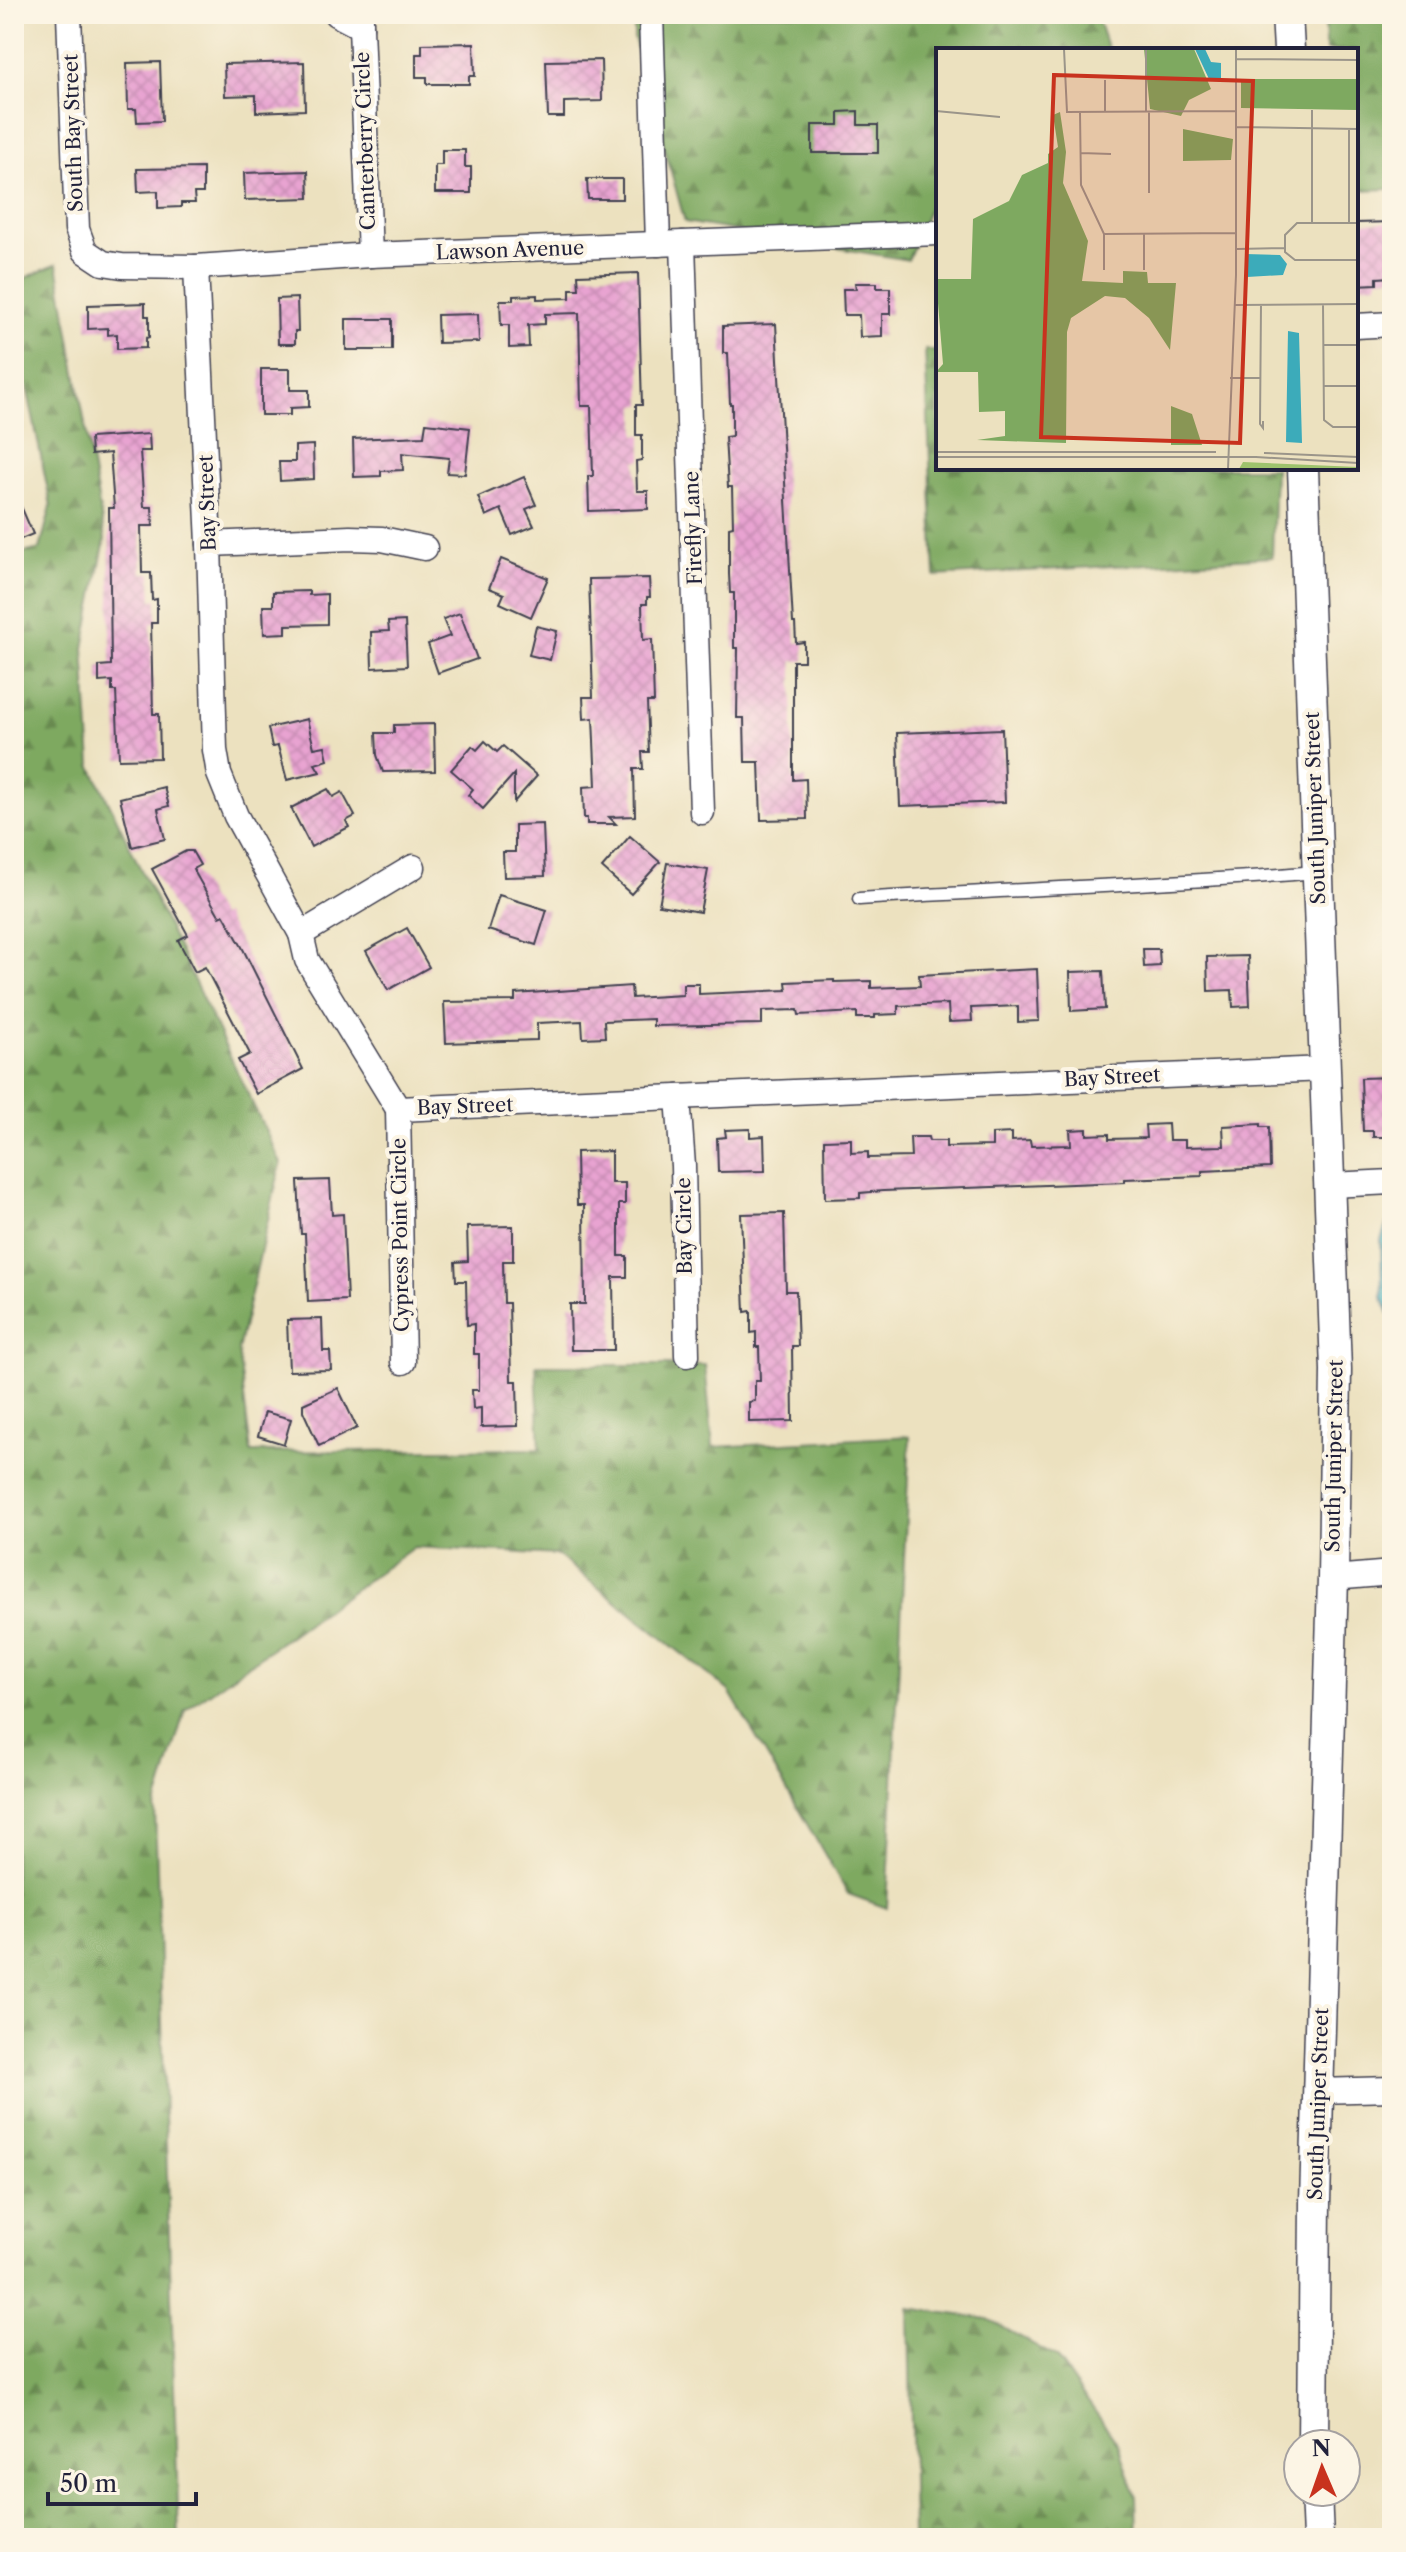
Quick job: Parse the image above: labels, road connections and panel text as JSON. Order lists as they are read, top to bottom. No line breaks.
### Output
{"streets":{"street":["South Bay Street","Canterberry Circle","Lawson Avenue","Bay Street","Firefly Lane","South Juniper Street","Bay Circle","Cypress Point Circle"]},"crossings":[["South Bay Street","Lawson Avenue"],["Canterberry Circle","Lawson Avenue"],["Lawson Avenue","Bay Street"],["Lawson Avenue","Firefly Lane"],["Bay Street","South Juniper Street"],["Bay Street","Bay Circle"],["Bay Street","Cypress Point Circle"]],"scale_bar":"50 m","north":"top"}
